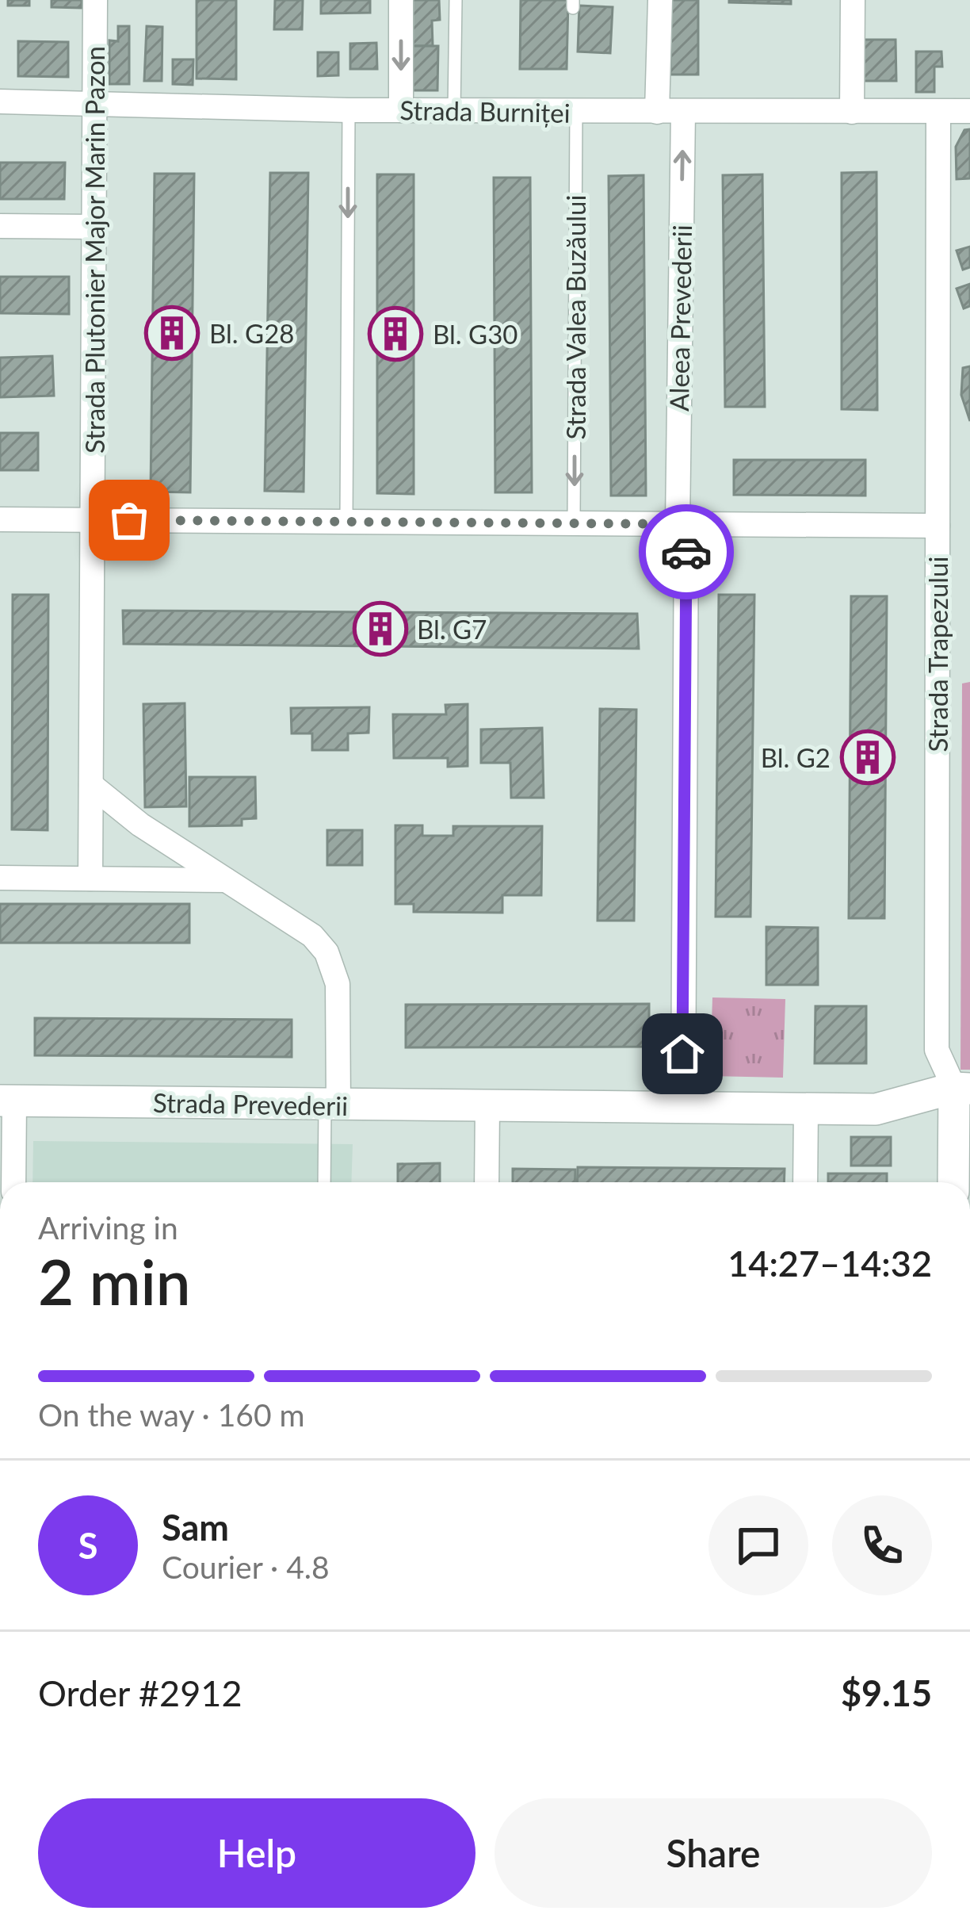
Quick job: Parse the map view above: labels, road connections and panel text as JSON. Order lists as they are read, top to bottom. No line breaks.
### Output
{"streets":{"street":["Strada Burniței","Strada Plutonier Major Marin Pazon","Aleea Prevederii","Strada Trapezului","Strada Prevederii"],"lane":["Strada Valea Buzăului"]},"crossings":[["Strada Burniței","Strada Plutonier Major Marin Pazon"],["Strada Burniței","Strada Valea Buzăului"],["Strada Burniței","Aleea Prevederii"],["Strada Burniței","Strada Trapezului"],["Aleea Prevederii","Strada Prevederii"],["Strada Trapezului","Strada Prevederii"]],"one_way":["Strada Valea Buzăului","Aleea Prevederii"],"places":{"building":["Bl. G28","Bl. G30","Bl. G7","Bl. G2"]},"page":{"heading":["2 min","Arriving in","14:27–14:32"],"panel":["Sam","Courier · 4.8","Order #2912","$9.15"],"bar":"On the way · 160 m","round":"S","buttons":["Help","Share"]}}
